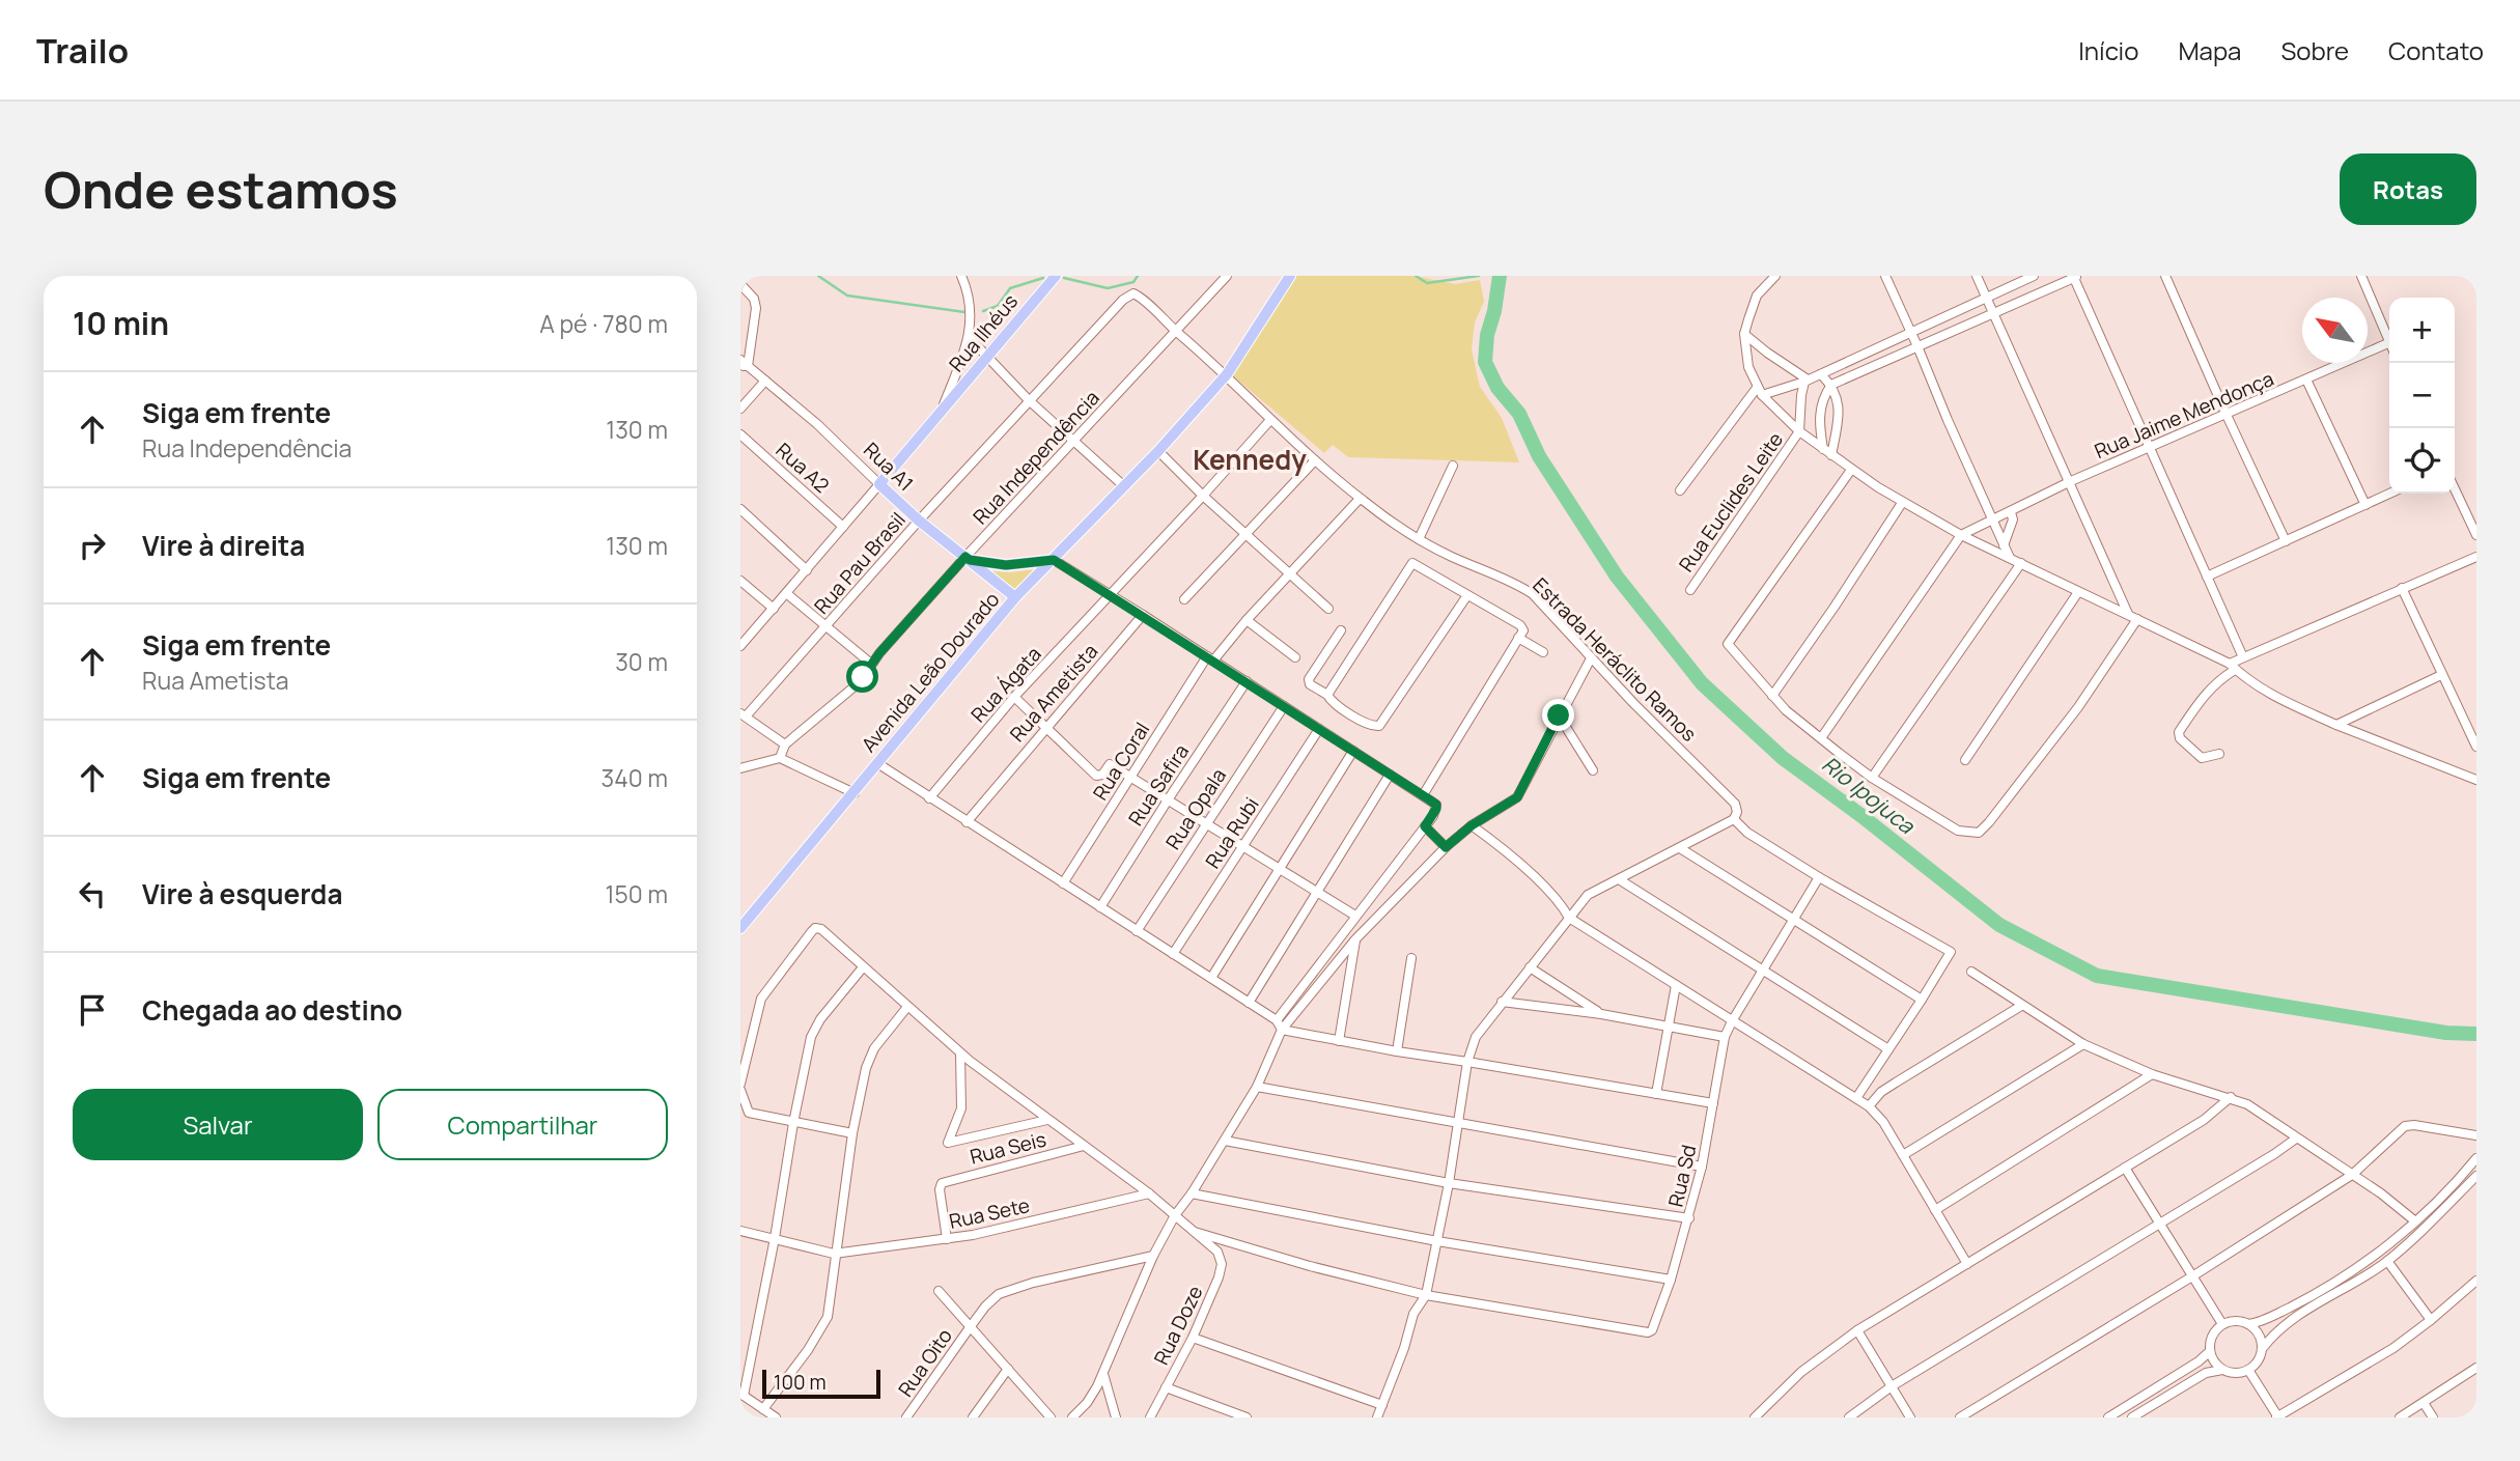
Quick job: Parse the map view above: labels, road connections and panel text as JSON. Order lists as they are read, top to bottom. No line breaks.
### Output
{"streets":{"main road":["Rua Ilhéus","Rua A1","Avenida Leão Dourado"],"street":["Rua Jaime Mendonça","Rua Independência","Rua A2","Rua Euclides Leite","Rua Pau Brasil","Estrada Heráclito Ramos","Rua Ágata","Rua Ametista","Rua Coral","Rua Safira","Rua Opala","Rua Rubi","Rua Seis","Rua Sd","Rua Sete","Rua Doze","Rua Oito"]},"crossings":[["Rua Ilhéus","Rua A1"],["Rua Independência","Rua A1"],["Rua Independência","Estrada Heráclito Ramos"],["Rua A1","Rua Pau Brasil"],["Rua A1","Avenida Leão Dourado"],["Rua Pau Brasil","Estrada Heráclito Ramos"],["Estrada Heráclito Ramos","Avenida Leão Dourado"],["Estrada Heráclito Ramos","Rua Ágata"],["Estrada Heráclito Ramos","Rua Coral"],["Rua Seis","Rua Sete"]],"districts":["Kennedy"],"water":["Rio Ipojuca"],"scale_bar":"100 m","north":"top left","page":{"header":"Trailo","nav":["Início","Mapa","Sobre","Contato"],"buttons":["Rotas",["Salvar","Compartilhar"]],"title":"Onde estamos","heading":["10 min","A pé · 780 m"],"map_buttons":["+","−"],"list":[["Siga em frente","Rua Independência","130 m"],["Vire à direita","130 m"],["Siga em frente","Rua Ametista","30 m"],["Siga em frente","340 m"],["Vire à esquerda","150 m"],"Chegada ao destino"],"scale":"100 m"}}
